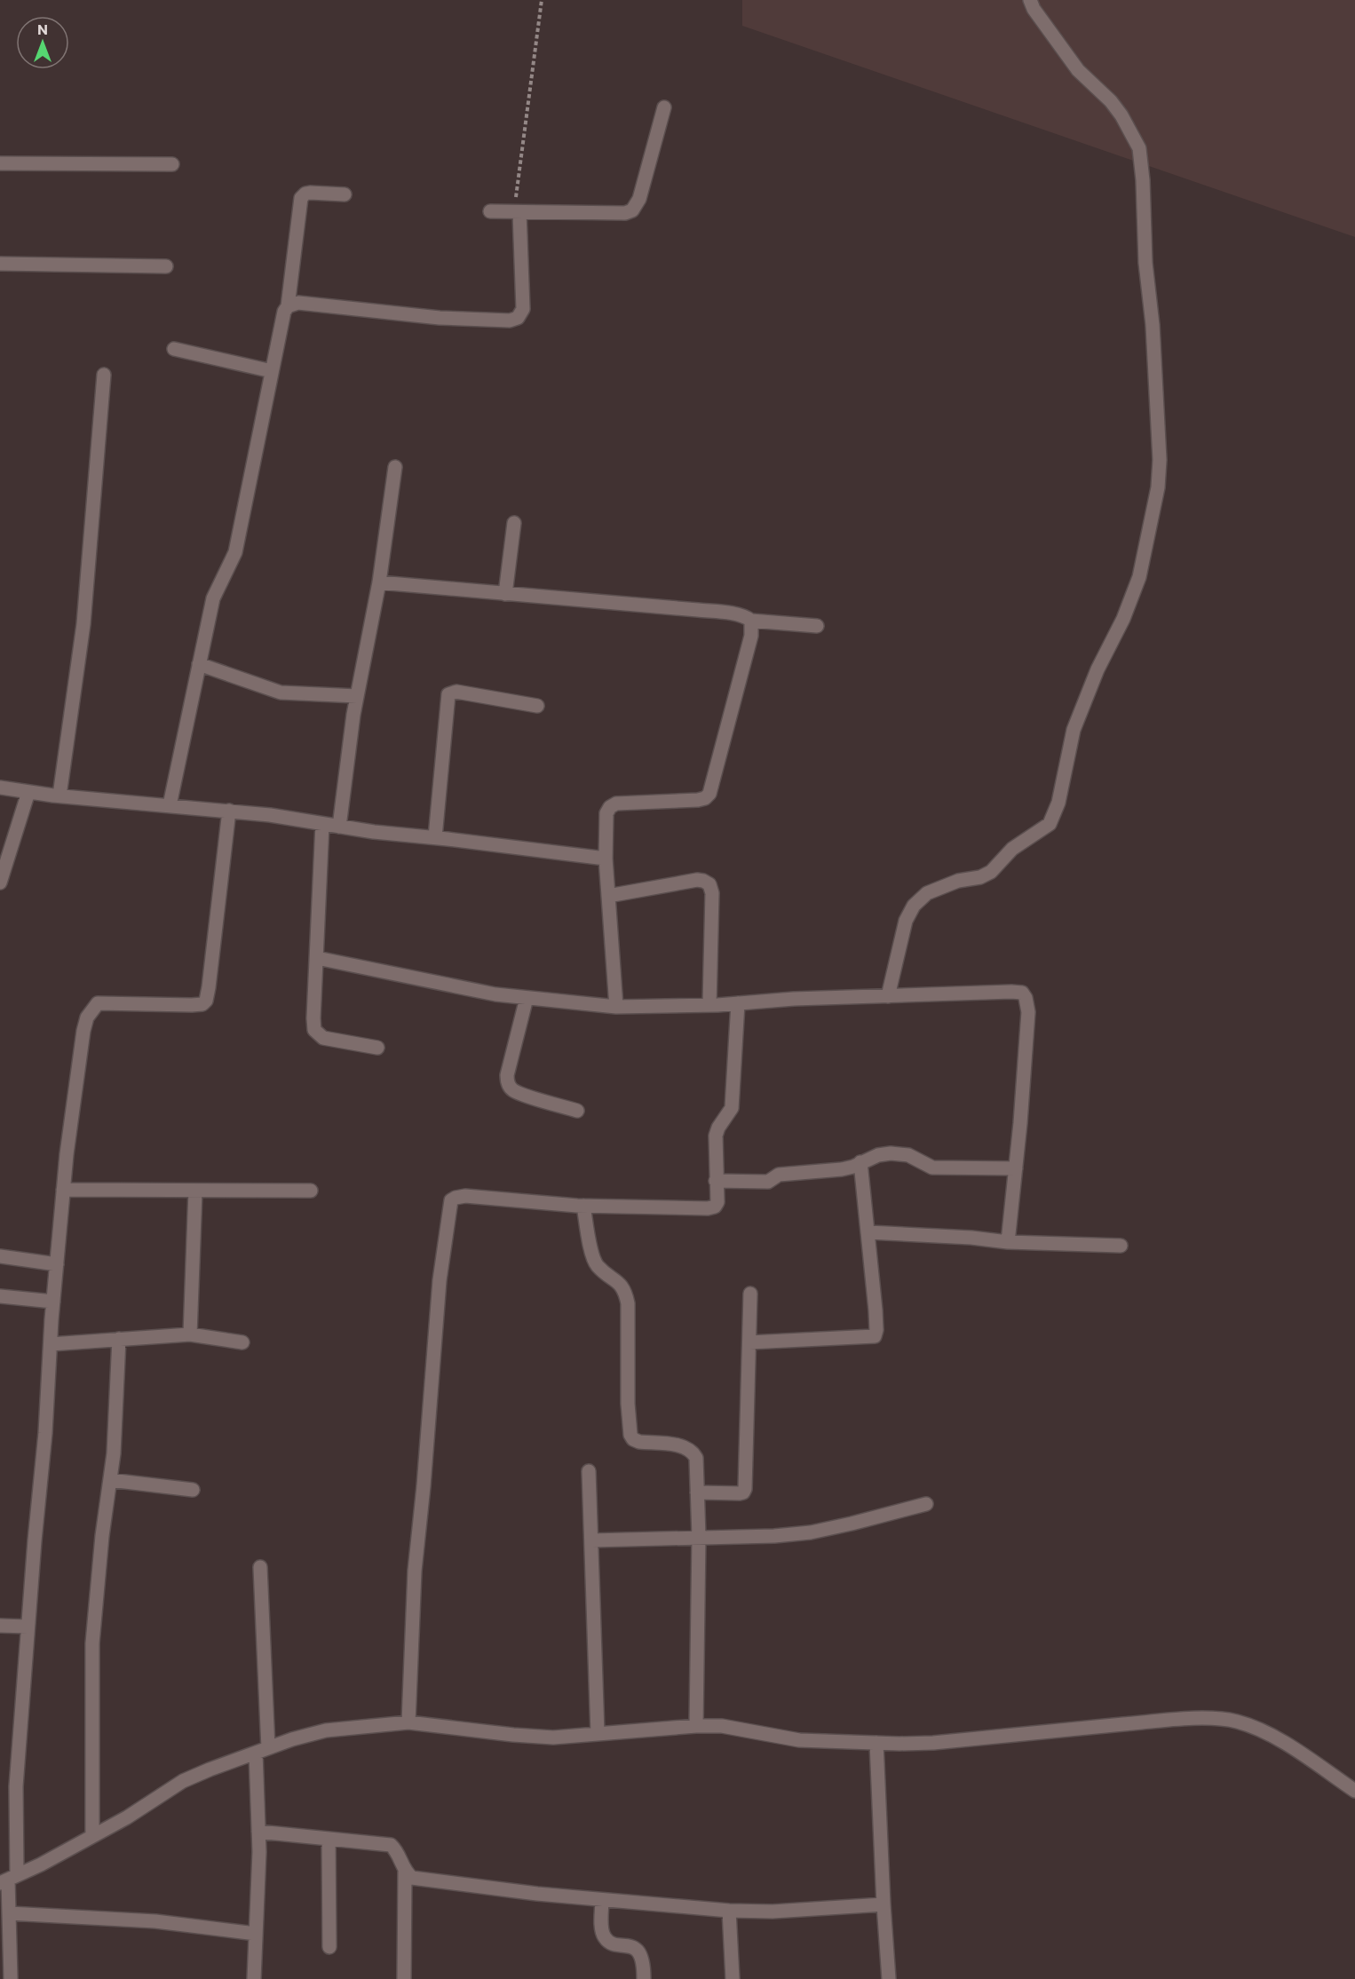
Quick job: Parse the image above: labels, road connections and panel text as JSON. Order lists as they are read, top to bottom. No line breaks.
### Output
{"north":"top"}
